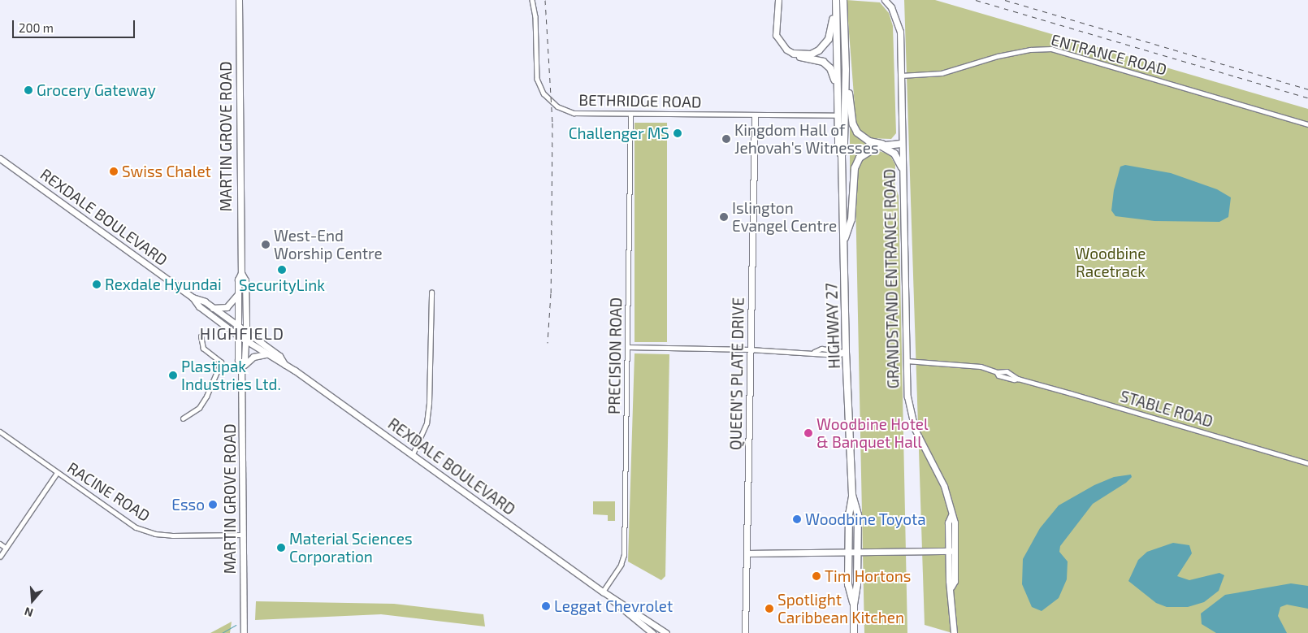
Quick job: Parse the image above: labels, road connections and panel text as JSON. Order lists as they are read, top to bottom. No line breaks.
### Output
{"streets":{"main road":["MARTIN GROVE ROAD","REXDALE BOULEVARD","GRANDSTAND ENTRANCE ROAD","HIGHWAY 27","QUEEN'S PLATE DRIVE"],"street":["ENTRANCE ROAD","BETHRIDGE ROAD","PRECISION ROAD","STABLE ROAD","RACINE ROAD"]},"crossings":[["ENTRANCE ROAD","GRANDSTAND ENTRANCE ROAD"],["BETHRIDGE ROAD","HIGHWAY 27"],["BETHRIDGE ROAD","PRECISION ROAD"],["BETHRIDGE ROAD","QUEEN'S PLATE DRIVE"],["MARTIN GROVE ROAD","REXDALE BOULEVARD"],["MARTIN GROVE ROAD","RACINE ROAD"],["REXDALE BOULEVARD","PRECISION ROAD"],["GRANDSTAND ENTRANCE ROAD","STABLE ROAD"]],"districts":["HIGHFIELD"],"parks":["Woodbine Racetrack"],"places":["Grocery Gateway","Challenger MS","Kingdom Hall of Jehovah's Witnesses","Swiss Chalet","Islington Evangel Centre","West-End Worship Centre","SecurityLink","Rexdale Hyundai","Plastipak Industries Ltd.","Woodbine Hotel & Banquet Hall","Esso","Woodbine Toyota","Material Sciences Corporation","Tim Hortons","Leggat Chevrolet","Spotlight Caribbean Kitchen"],"scale_bar":"200 m","north":"bottom"}
